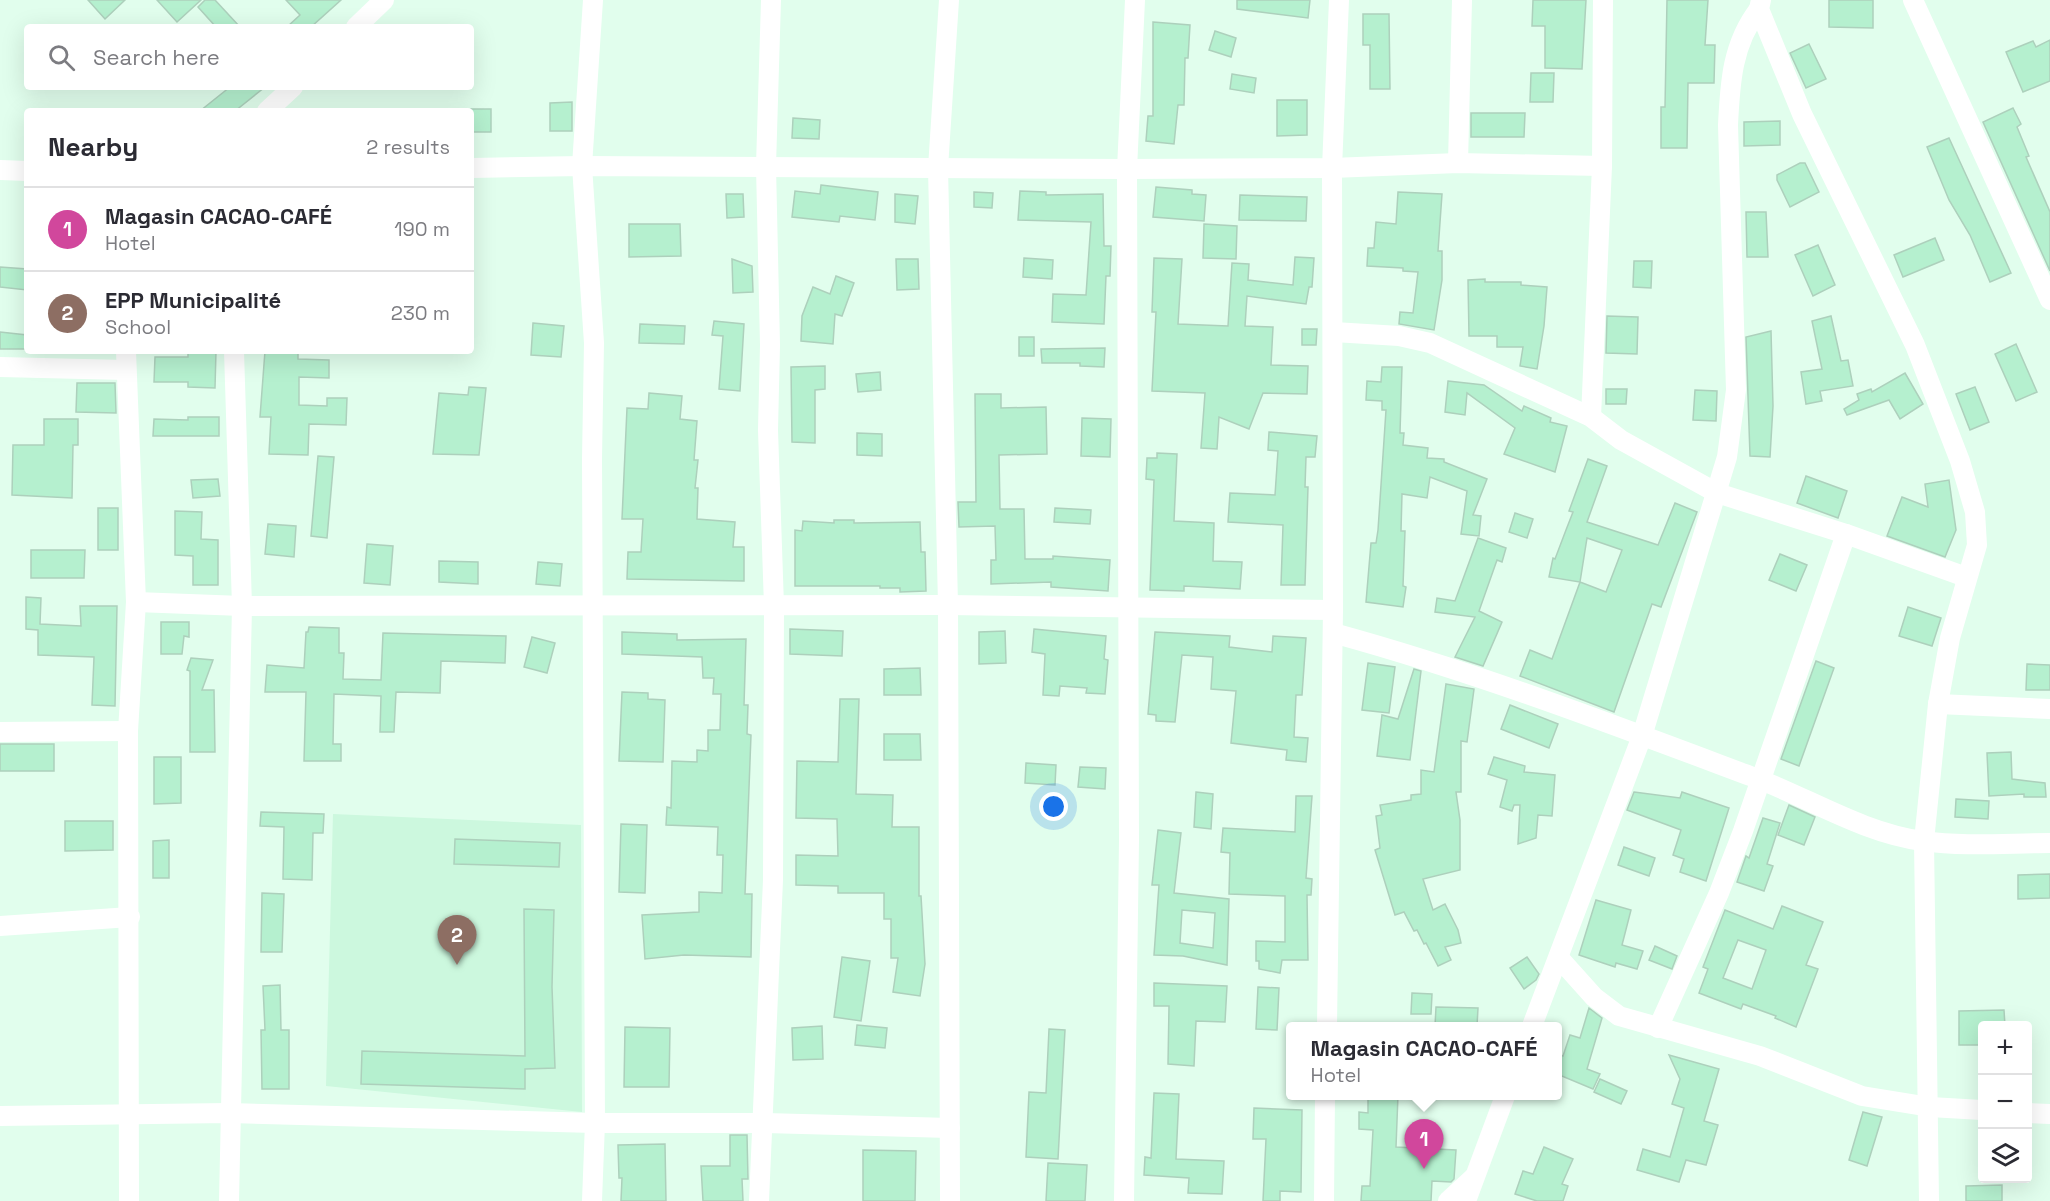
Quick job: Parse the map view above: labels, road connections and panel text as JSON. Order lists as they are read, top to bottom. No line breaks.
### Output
{"page":{"search":"Search here","heading":["Nearby","2 results"],"list":[{"mark":"1","name":"Magasin CACAO-CAFÉ","note":"Hotel","value":"190 m"},{"mark":"2","name":"EPP Municipalité","note":"School","value":"230 m"}],"pins":["2","1"],"map_buttons":["+","−"],"popup":["Magasin CACAO-CAFÉ","Hotel"]}}
